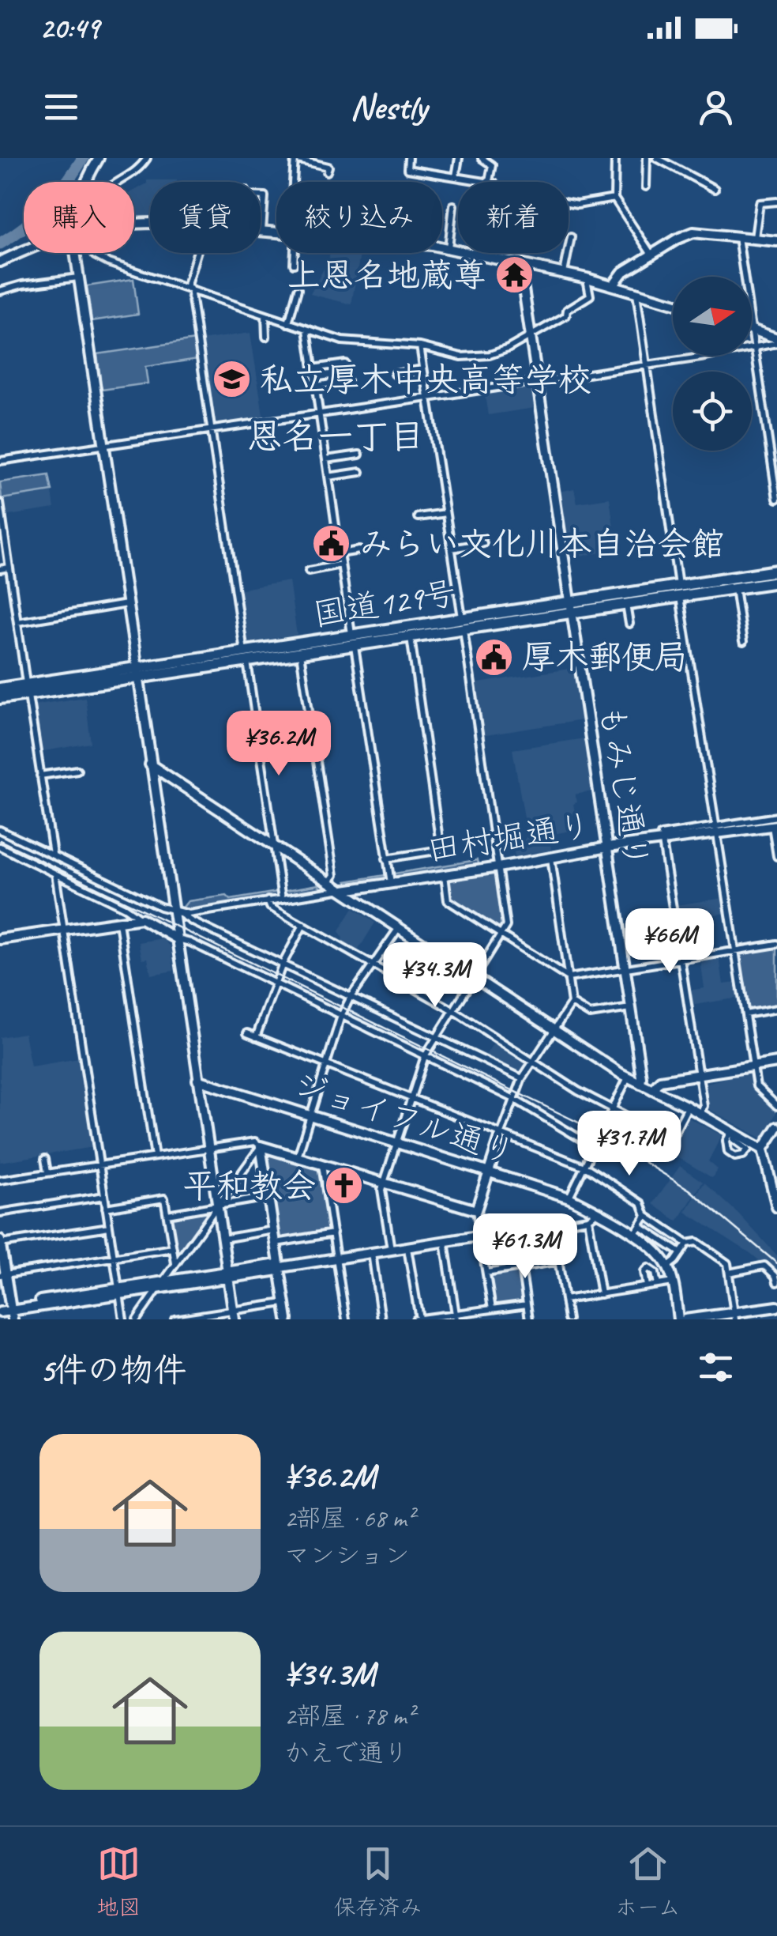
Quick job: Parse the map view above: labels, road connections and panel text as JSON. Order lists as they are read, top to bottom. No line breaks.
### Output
{"streets":{"highway":["国道129号"],"street":["もみじ通り","田村堀通り","ジョイフル通り"]},"crossings":[["国道129号","もみじ通り"],["もみじ通り","田村堀通り"]],"districts":["恩名一丁目"],"places":{"temple":["上恩名地蔵尊"],"school or university":["私立厚木中央高等学校"],"public building":["みらい文化川本自治会館","厚木郵便局"],"church":["平和教会"]},"north":"right","page":{"status":"20:49","header":"Nestly","chip":["購入","賃貸","絞り込み","新着"],"price":["¥36.2M","¥66M","¥34.3M","¥31.7M","¥61.3M"],"heading":"5件の物件","list":[{"name":"¥36.2M","note":"2部屋 · 68 m² · マンション"},{"name":"¥34.3M","note":"2部屋 · 78 m² · かえで通り"}],"tabs":["地図","保存済み","ホーム"]}}
